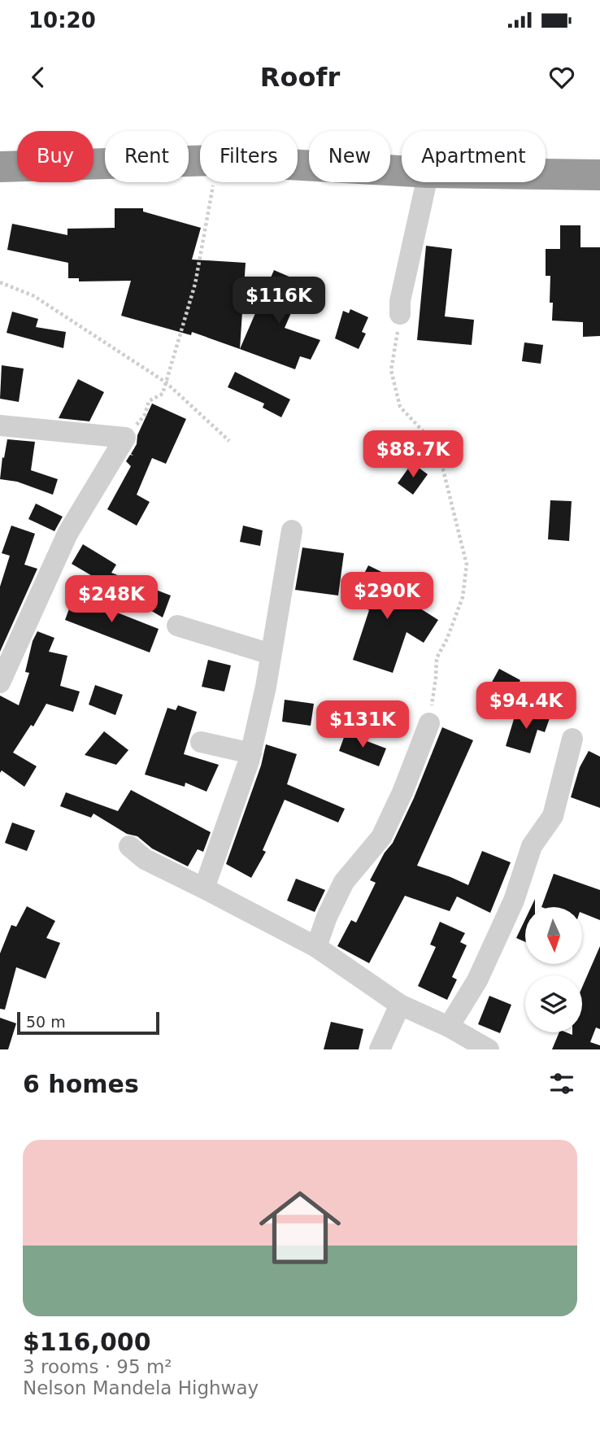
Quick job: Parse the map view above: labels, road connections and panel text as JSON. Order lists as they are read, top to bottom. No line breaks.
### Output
{"scale_bar":"50 m","north":"bottom","page":{"status":"10:20","header":"Roofr","chip":["Buy","Rent","Filters","New","Apartment"],"price":["$116K","$88.7K","$290K","$248K","$94.4K","$131K"],"scale":"50 m","heading":"6 homes","list":[{"name":"$116,000","note":"3 rooms · 95 m² · Nelson Mandela Highway"}]}}
